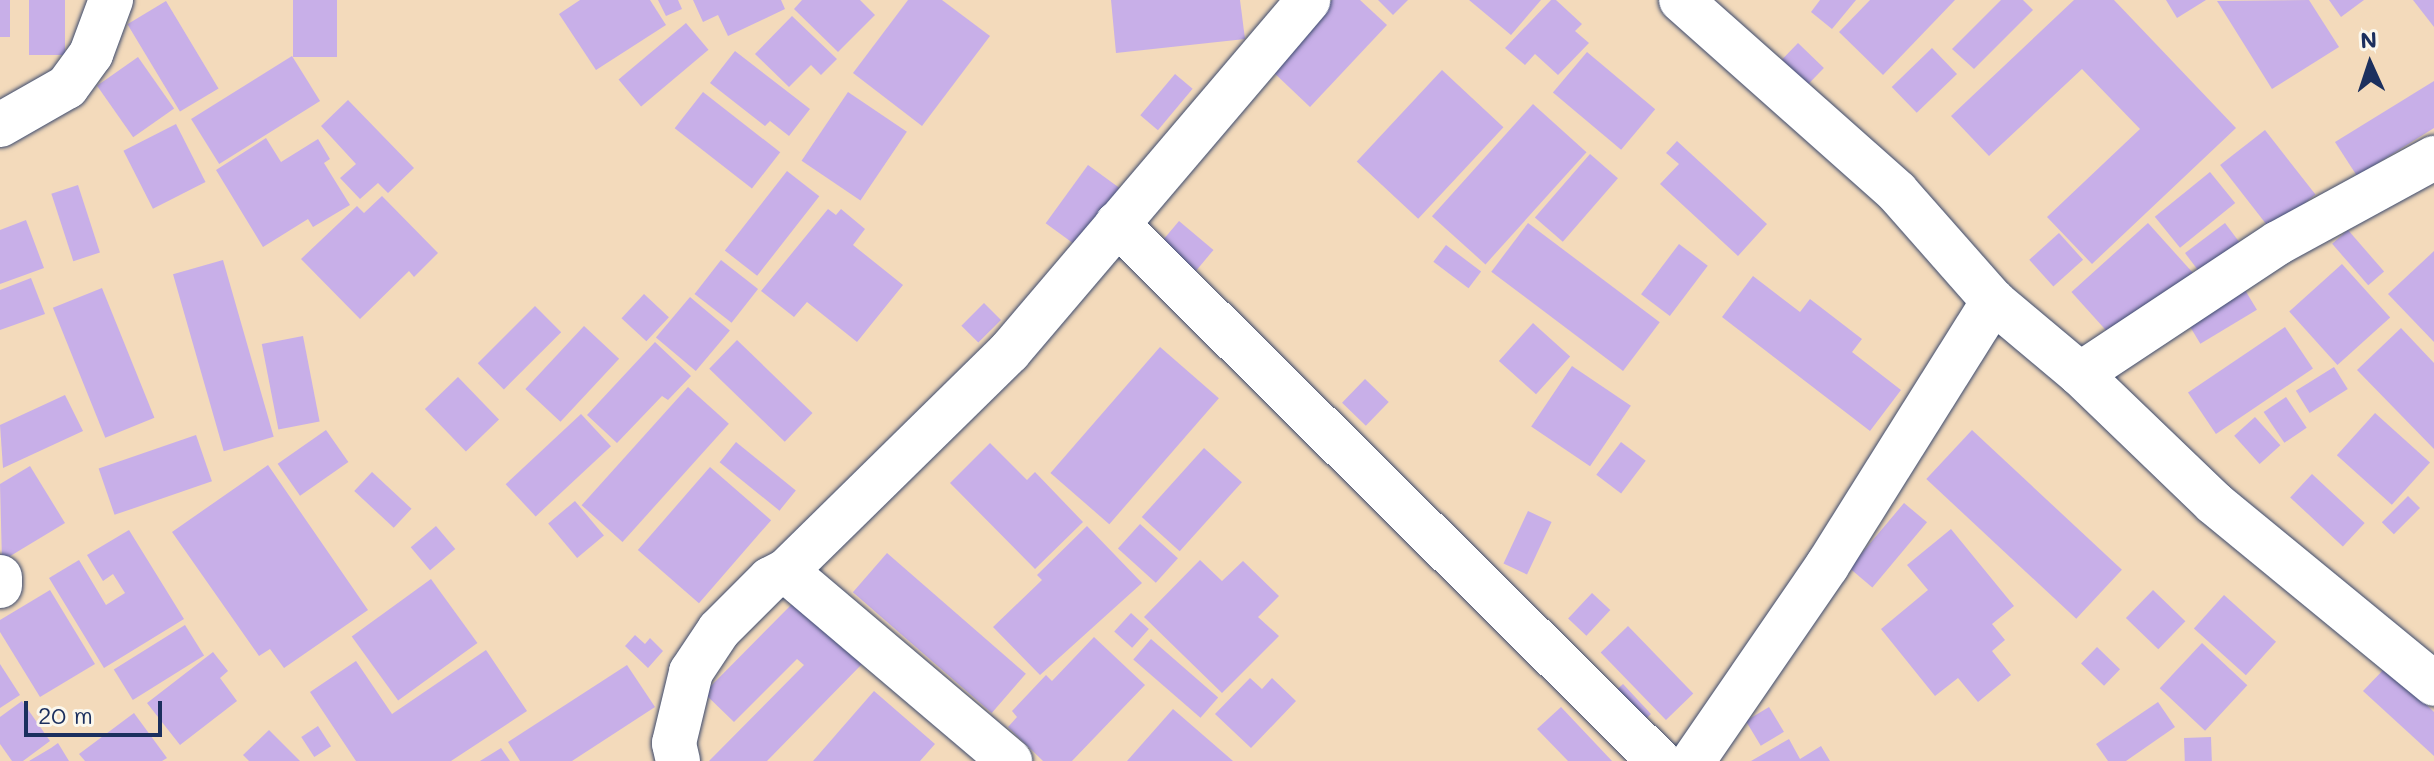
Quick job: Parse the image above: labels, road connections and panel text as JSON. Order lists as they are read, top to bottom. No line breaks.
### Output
{"scale_bar":"20 m","north":"top"}
